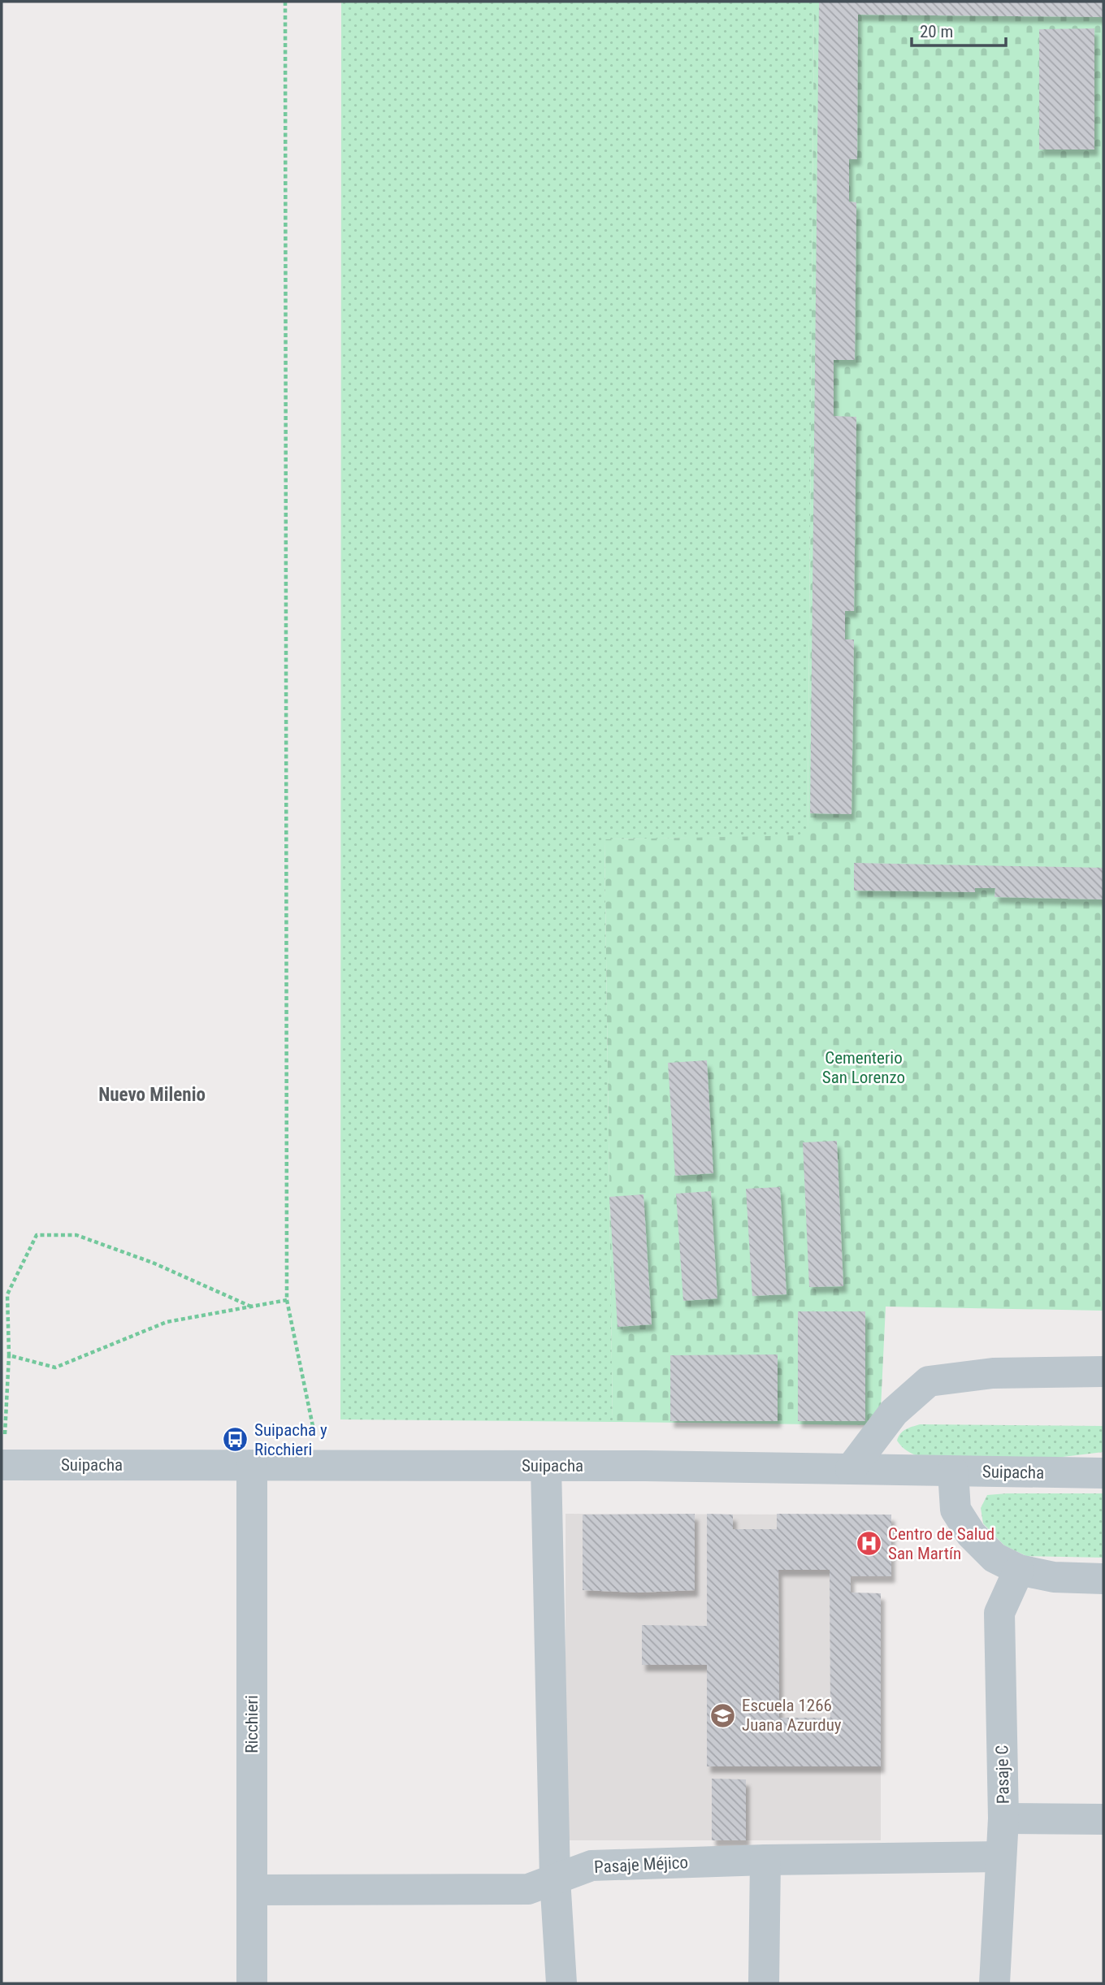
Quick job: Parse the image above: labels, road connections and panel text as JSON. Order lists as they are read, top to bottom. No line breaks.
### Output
{"streets":{"street":["Suipacha","Ricchieri","Pasaje C","Pasaje Méjico"]},"crossings":[["Suipacha","Ricchieri"],["Ricchieri","Pasaje Méjico"],["Pasaje C","Pasaje Méjico"]],"districts":["Nuevo Milenio"],"parks":["Cementerio San Lorenzo"],"places":{"bus stop":["Suipacha y Ricchieri"],"hospital":["Centro de Salud San Martín"],"school or university":["Escuela 1266 Juana Azurduy"]},"scale_bar":"20 m"}
